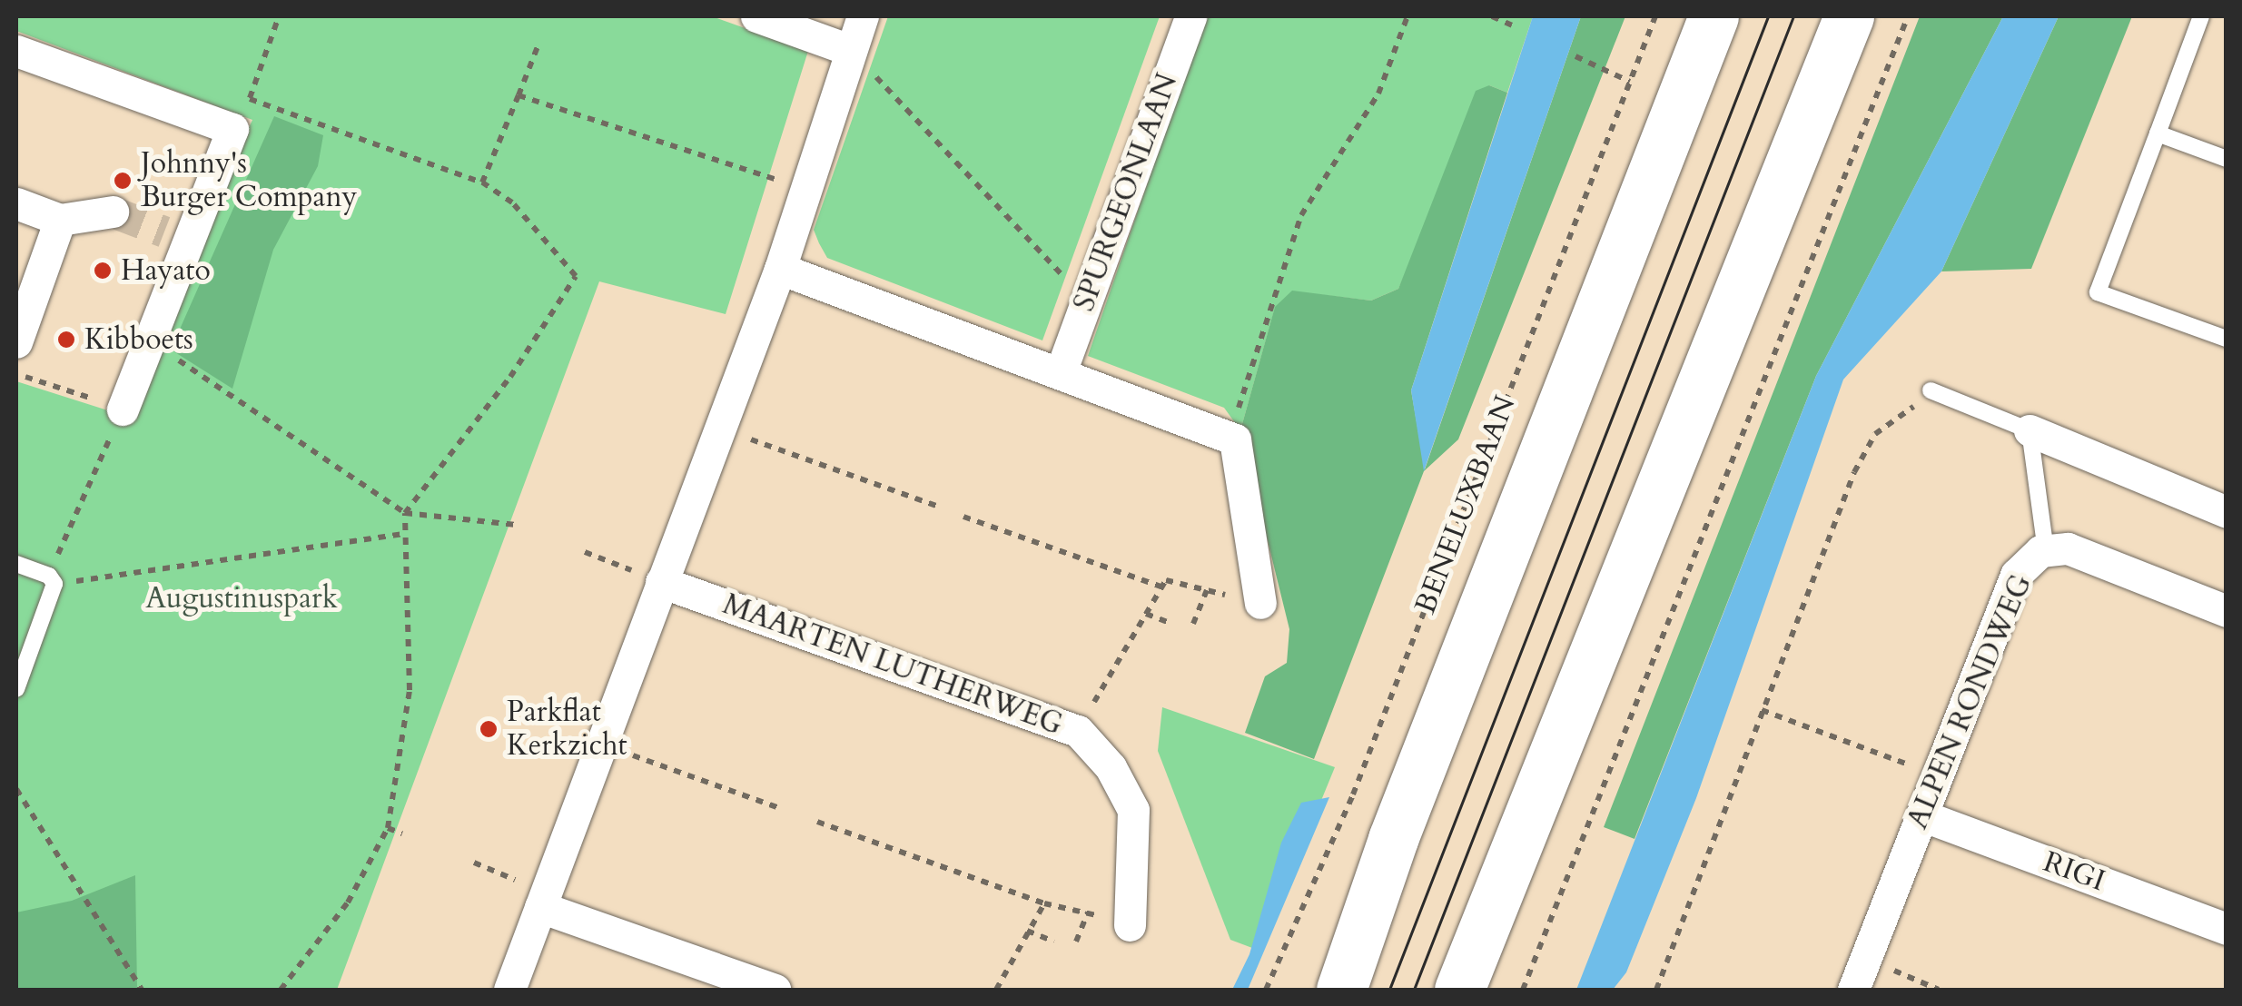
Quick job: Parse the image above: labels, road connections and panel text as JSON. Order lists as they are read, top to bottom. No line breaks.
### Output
{"streets":{"main road":["BENELUXBAAN"],"street":["SPURGEONLAAN","MAARTEN LUTHERWEG","ALPEN RONDWEG","RIGI"]},"crossings":[["ALPEN RONDWEG","RIGI"]],"parks":["Augustinuspark"],"places":["Johnny's Burger Company","Hayato","Kibboets","Parkflat Kerkzicht"]}
